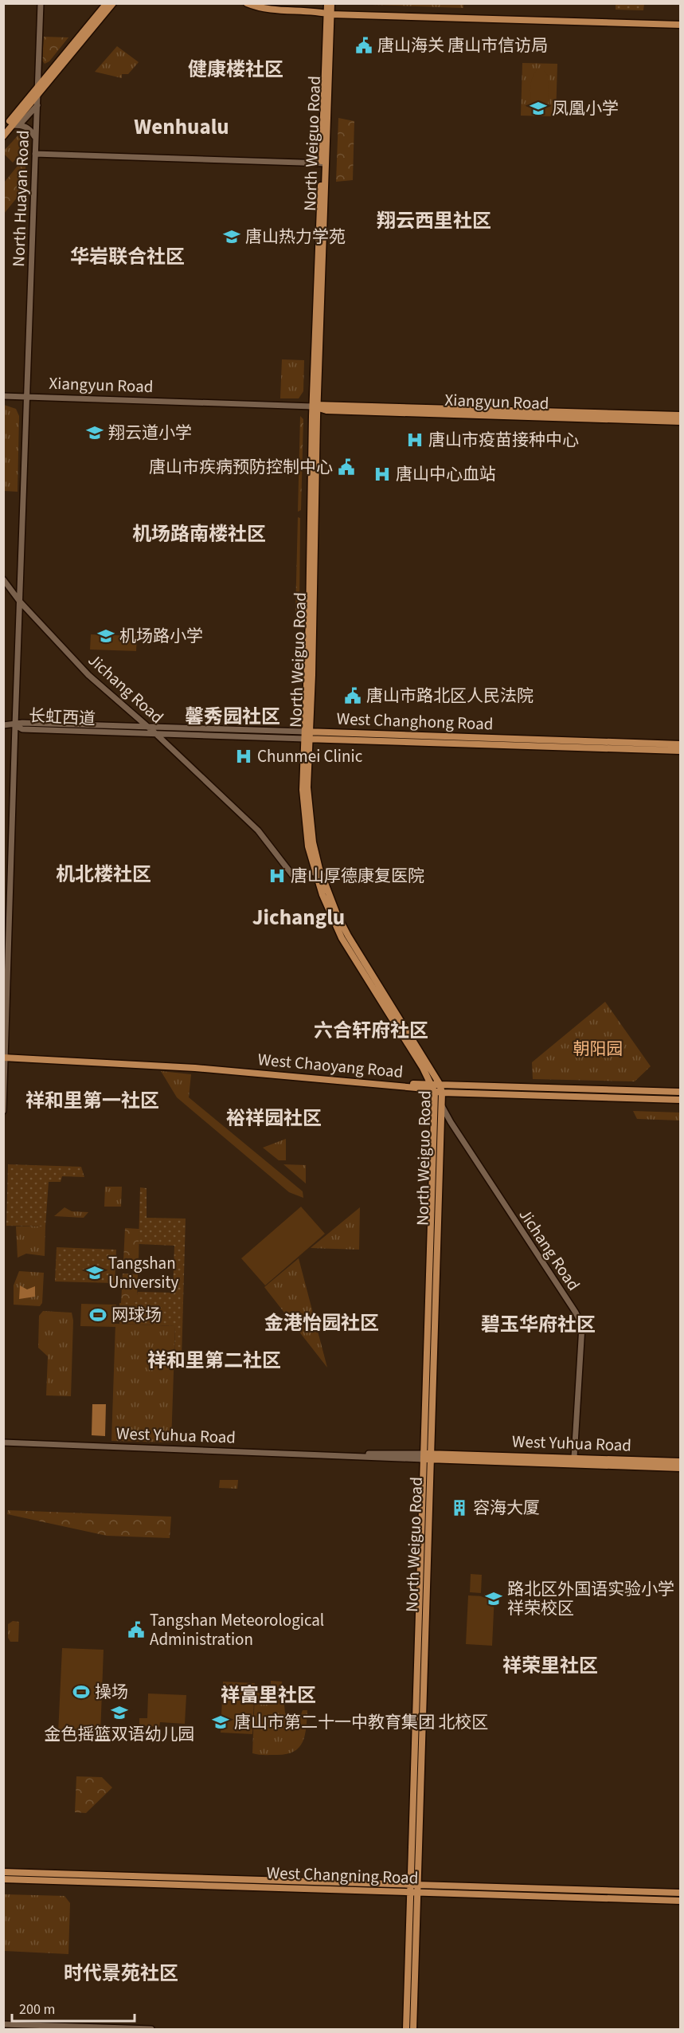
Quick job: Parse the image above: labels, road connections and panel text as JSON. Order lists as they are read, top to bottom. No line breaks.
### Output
{"streets":{"main road":["North Weiguo Road","Xiangyun Road","West Changhong Road","West Chaoyang Road","West Yuhua Road","West Changning Road"],"street":["North Huayan Road","Jichang Road","长虹西道"]},"crossings":[["North Weiguo Road","Xiangyun Road"],["North Weiguo Road","Jichang Road"],["North Weiguo Road","West Changhong Road"],["North Weiguo Road","West Chaoyang Road"],["North Weiguo Road","West Yuhua Road"],["North Weiguo Road","West Changning Road"],["North Huayan Road","Xiangyun Road"],["North Huayan Road","Jichang Road"],["North Huayan Road","长虹西道"],["North Huayan Road","West Chaoyang Road"],["Jichang Road","长虹西道"],["Jichang Road","West Changhong Road"],["Jichang Road","West Yuhua Road"],["长虹西道","West Changhong Road"]],"districts":["健康楼社区","Wenhualu","翔云西里社区","华岩联合社区","机场路南楼社区","馨秀园社区","机北楼社区","Jichanglu","六合轩府社区","祥和里第一社区","裕祥园社区","金港怡园社区","碧玉华府社区","祥和里第二社区","祥荣里社区","祥富里社区","时代景苑社区"],"parks":["朝阳园"],"places":{"public building":["唐山海关 唐山市信访局","唐山市疾病预防控制中心","唐山市路北区人民法院","Tangshan Meteorological Administration"],"school or university":["凤凰小学","唐山热力学苑","翔云道小学","机场路小学","Tangshan University","路北区外国语实验小学 祥荣校区","金色摇篮双语幼儿园","唐山市第二十一中教育集团 北校区"],"hospital":["唐山市疫苗接种中心","唐山中心血站","Chunmei Clinic","唐山厚德康复医院"],"sports":["网球场","操场"],"building":["容海大厦"]},"scale_bar":"200 m"}
